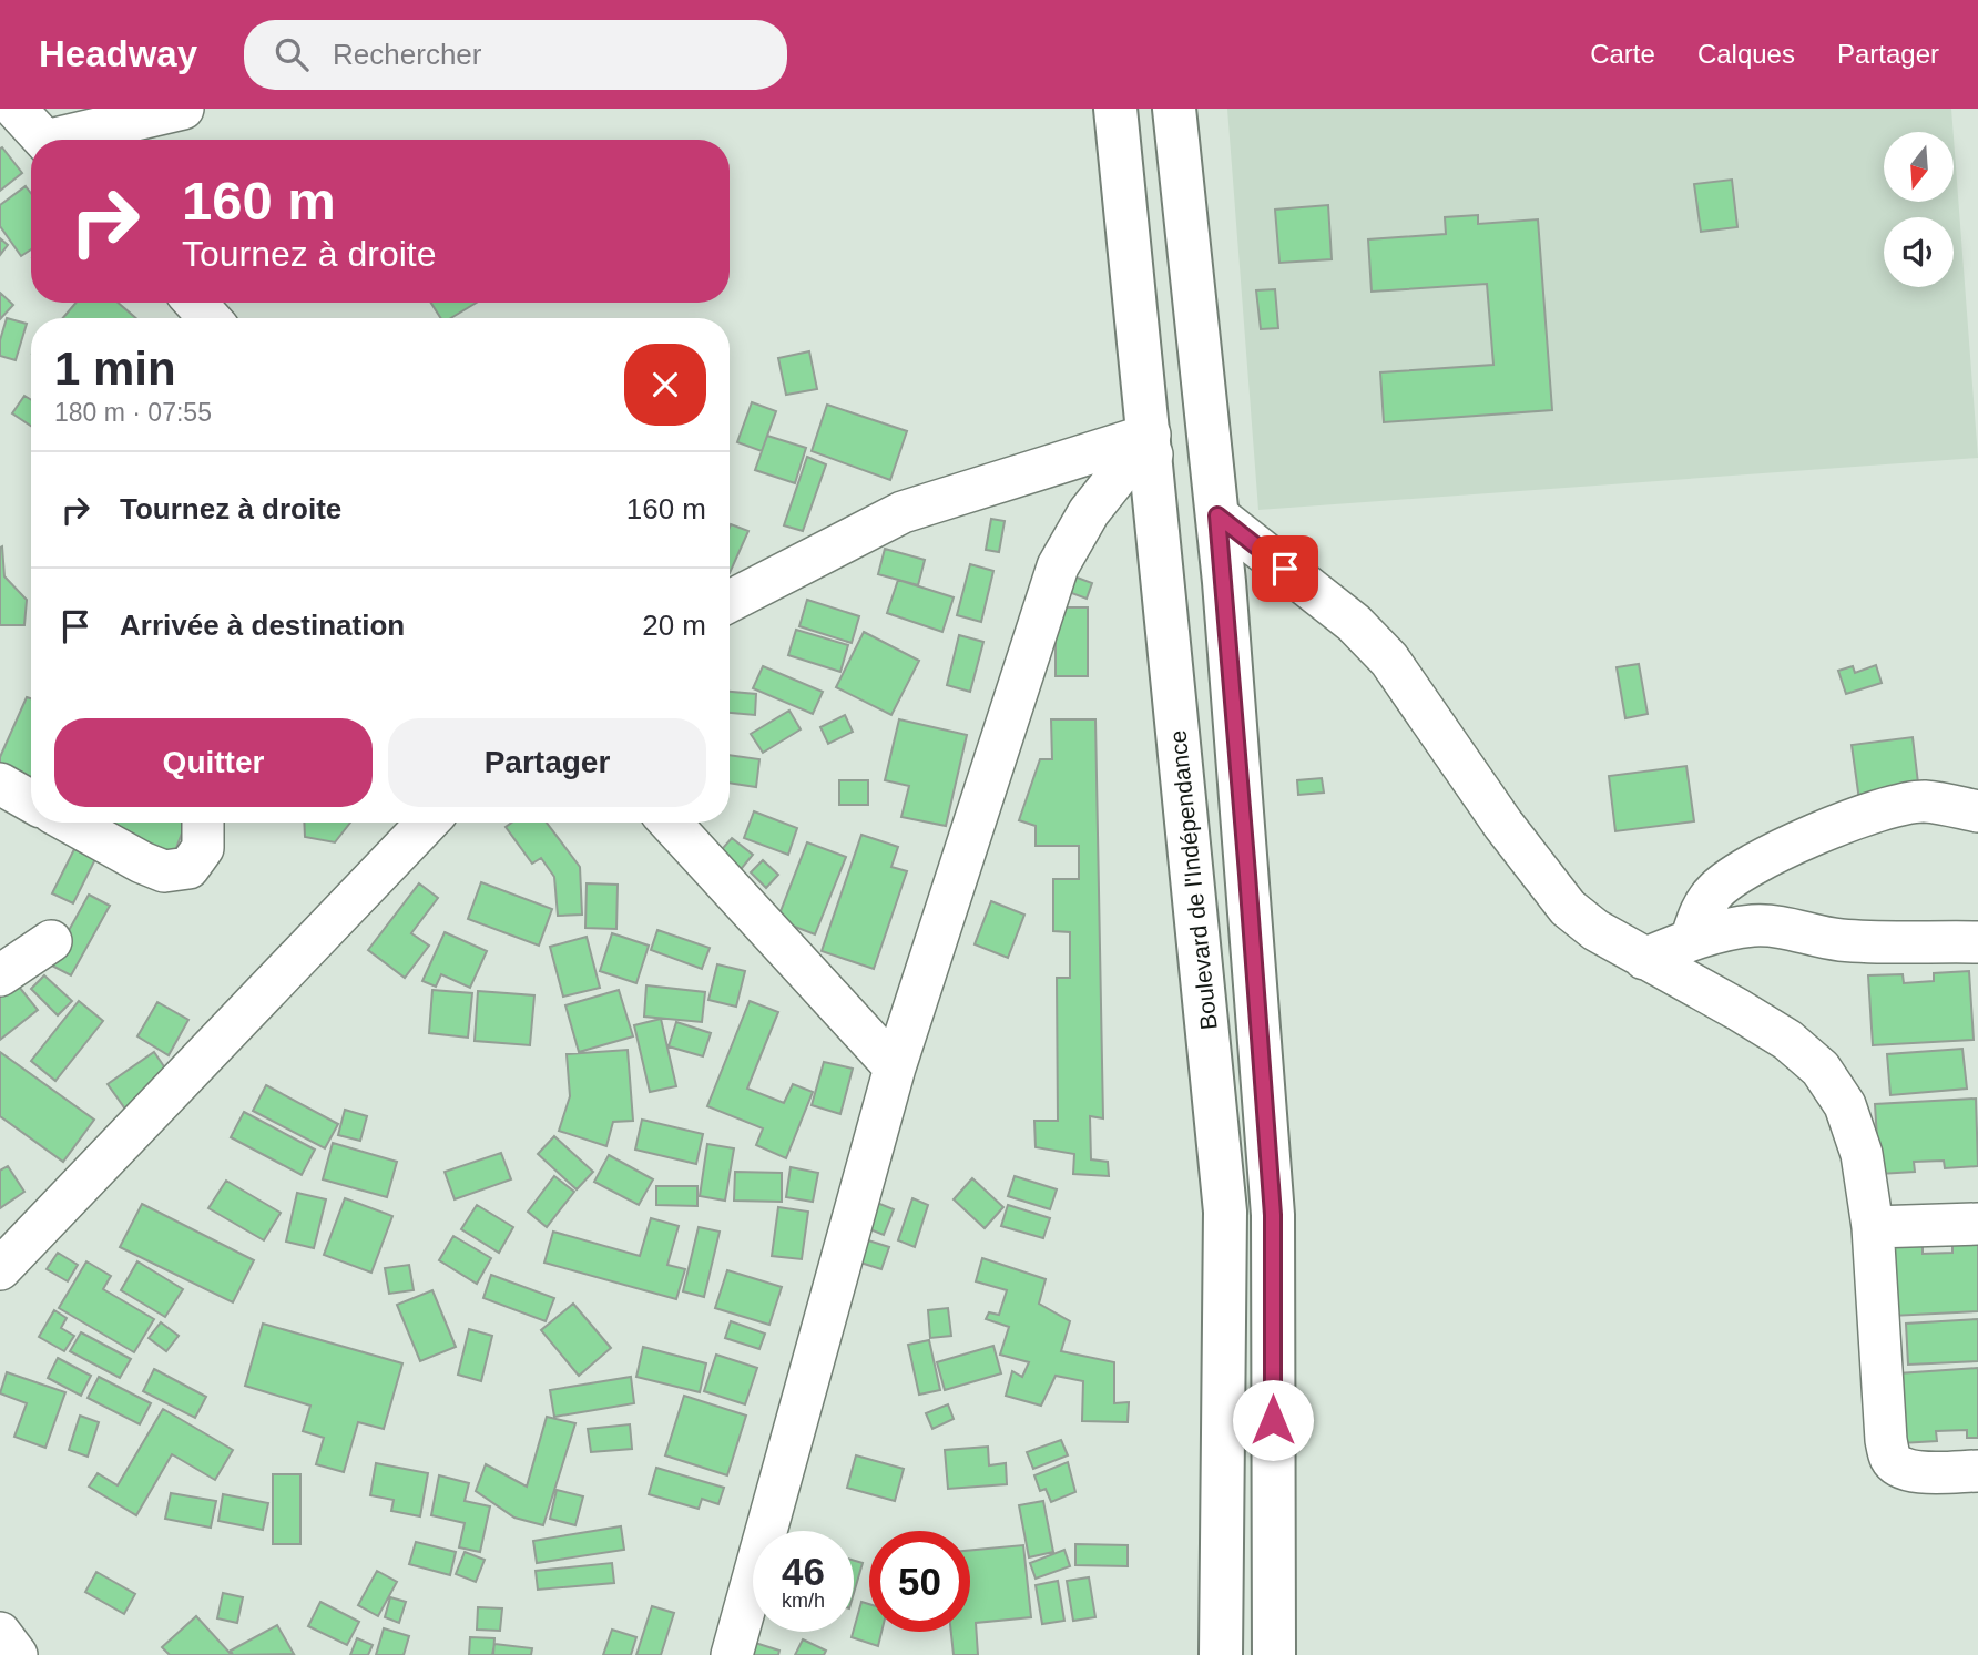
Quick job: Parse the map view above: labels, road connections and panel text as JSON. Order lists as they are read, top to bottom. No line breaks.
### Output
{"streets":{"main road":["Boulevard de l'Indépendance"]},"north":"bottom","page":{"header":"Headway","search":"Rechercher","nav":["Carte","Calques","Partager"],"turn":["160 m","Tournez à droite"],"heading":["1 min","180 m · 07:55"],"list":[{"name":"Tournez à droite","value":"160 m"},{"name":"Arrivée à destination","value":"20 m"}],"buttons":["Quitter","Partager"],"speed":"46 km/h","limit":"50"}}
